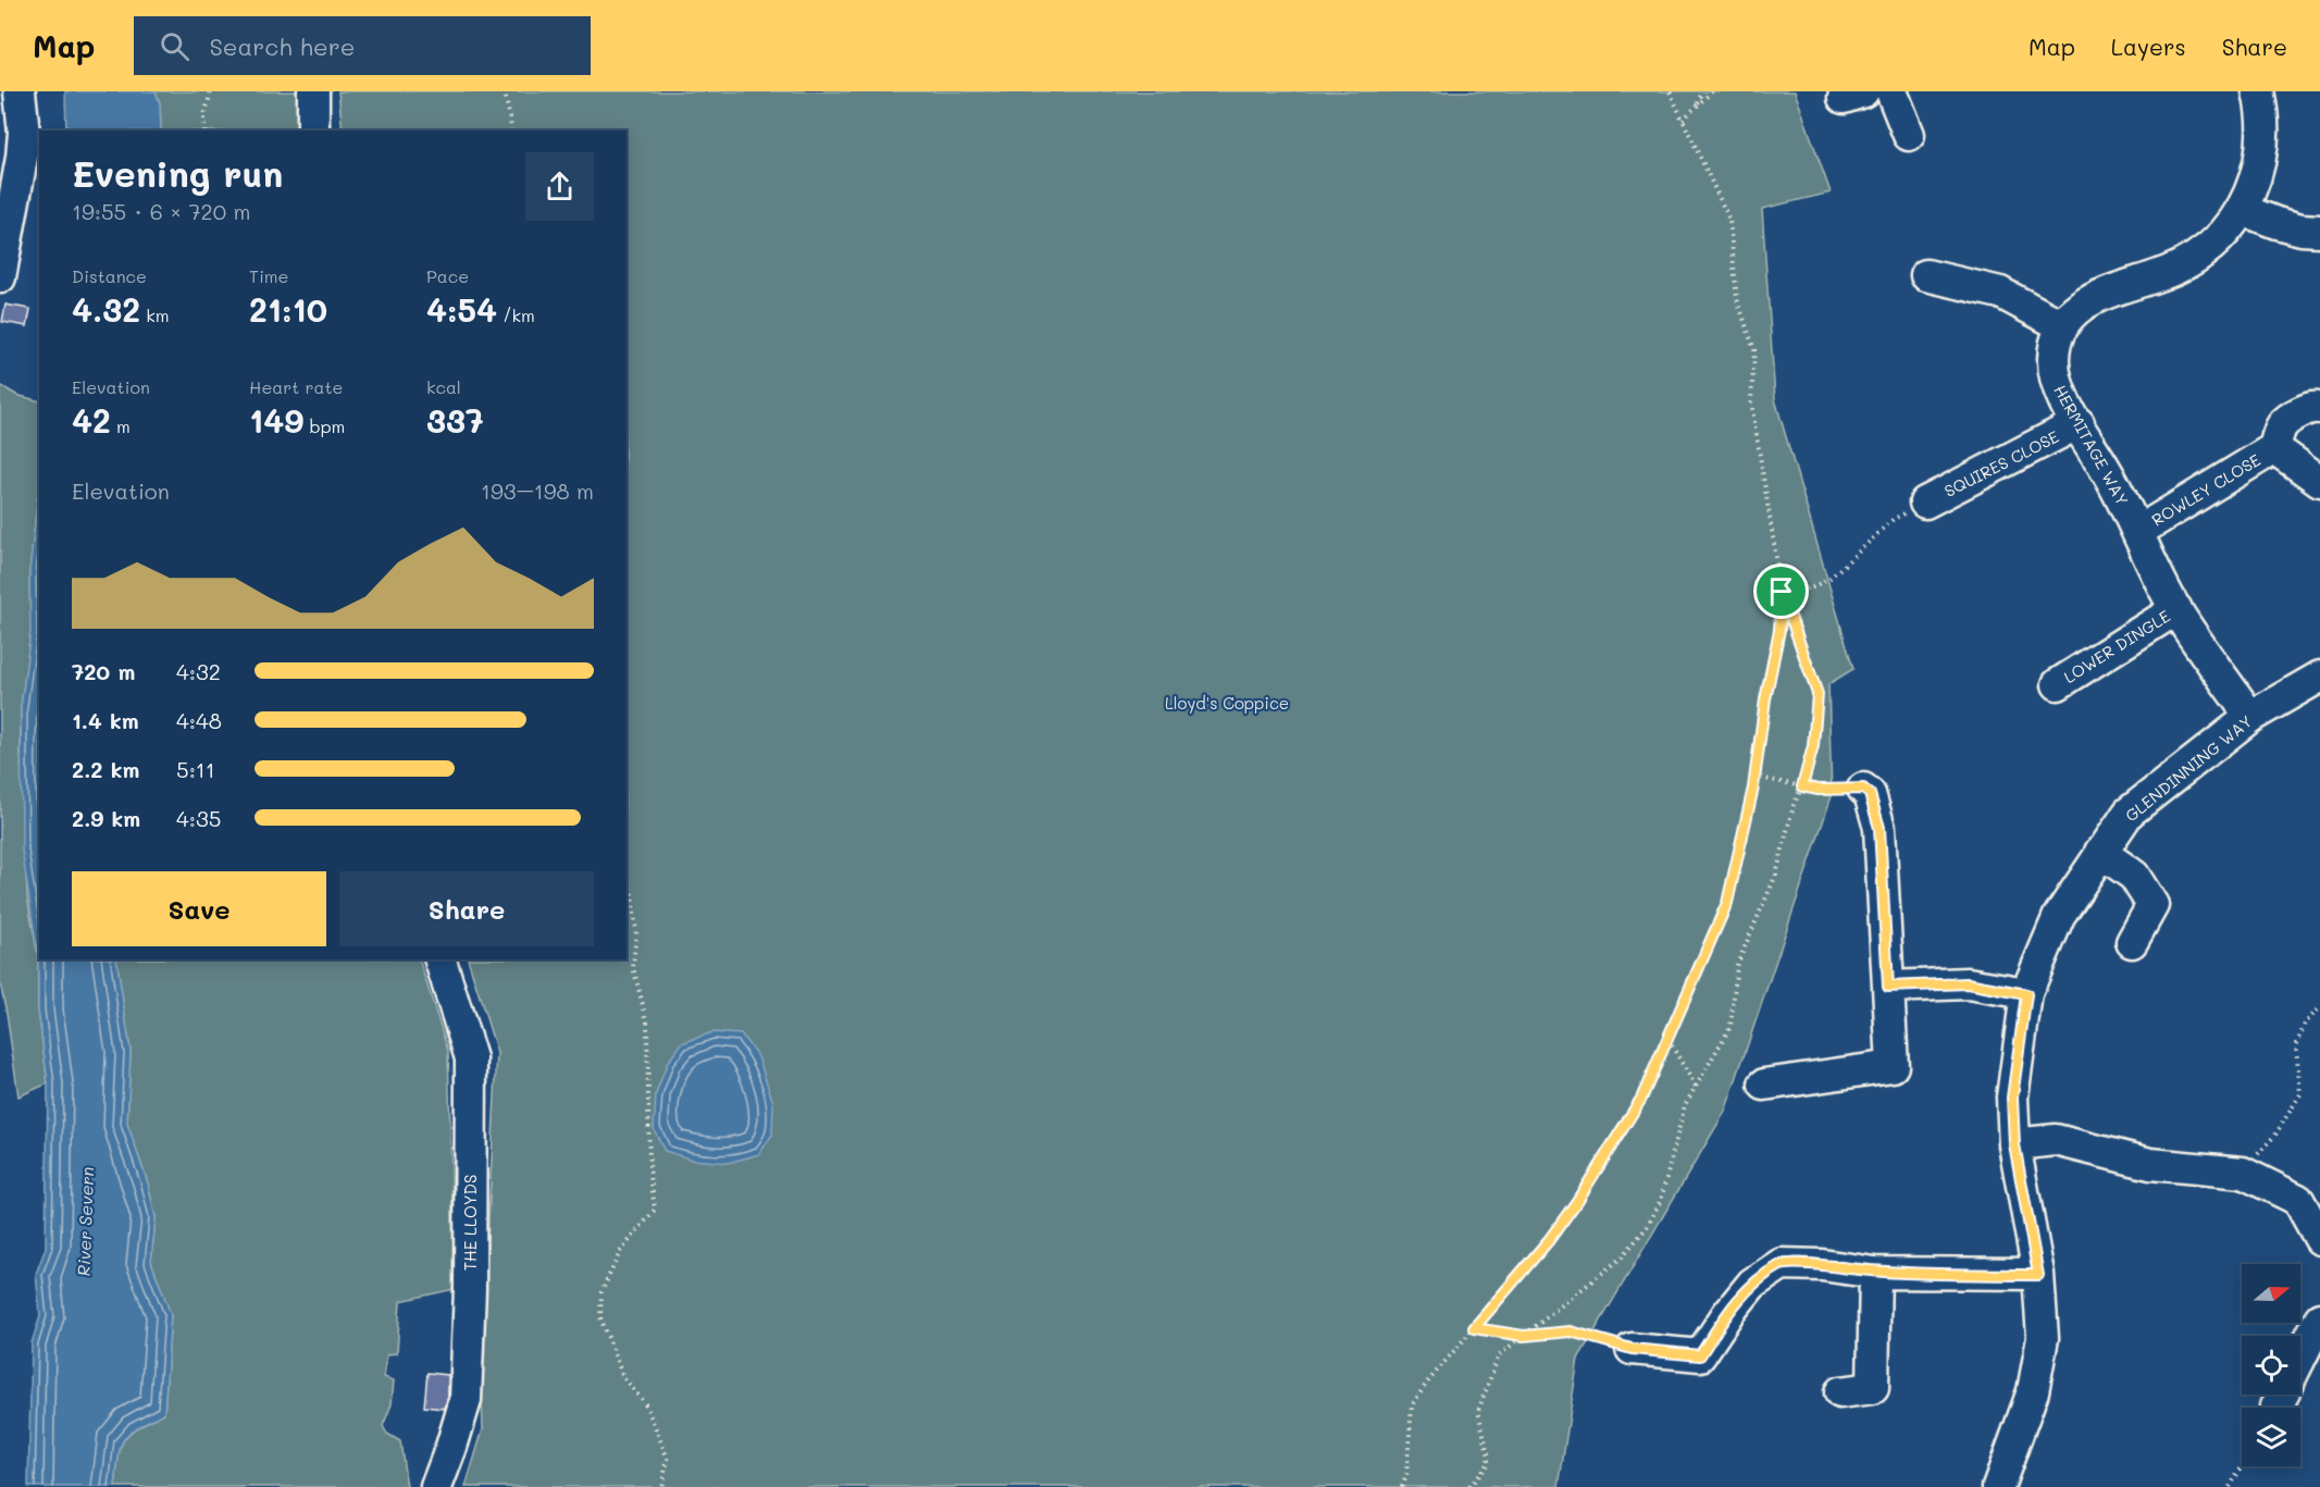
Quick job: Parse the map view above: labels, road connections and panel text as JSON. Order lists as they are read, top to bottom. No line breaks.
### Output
{"streets":{"street":["HERMITAGE WAY","SQUIRES CLOSE","ROWLEY CLOSE","LOWER DINGLE","GLENDINNING WAY","THE LLOYDS"]},"crossings":[["HERMITAGE WAY","SQUIRES CLOSE"],["HERMITAGE WAY","ROWLEY CLOSE"],["HERMITAGE WAY","LOWER DINGLE"],["HERMITAGE WAY","GLENDINNING WAY"]],"water":["River Severn"],"parks":["Lloyd's Coppice"],"north":"right","page":{"header":"Map","search":"Search here","nav":["Map","Layers","Share"],"heading":["Evening run","19:55 · 6 × 720 m"],"stats":[["Distance","4.32 km"],["Time","21:10"],["Pace","4:54 /km"],["Elevation","42 m"],["Heart rate","149 bpm"],["kcal","337"]],"chart":["Elevation","193–198 m"],"list":[{"name":"720 m","note":"4:32"},{"name":"1.4 km","note":"4:48"},{"name":"2.2 km","note":"5:11"},{"name":"2.9 km","note":"4:35"}],"buttons":["Save","Share"]}}
